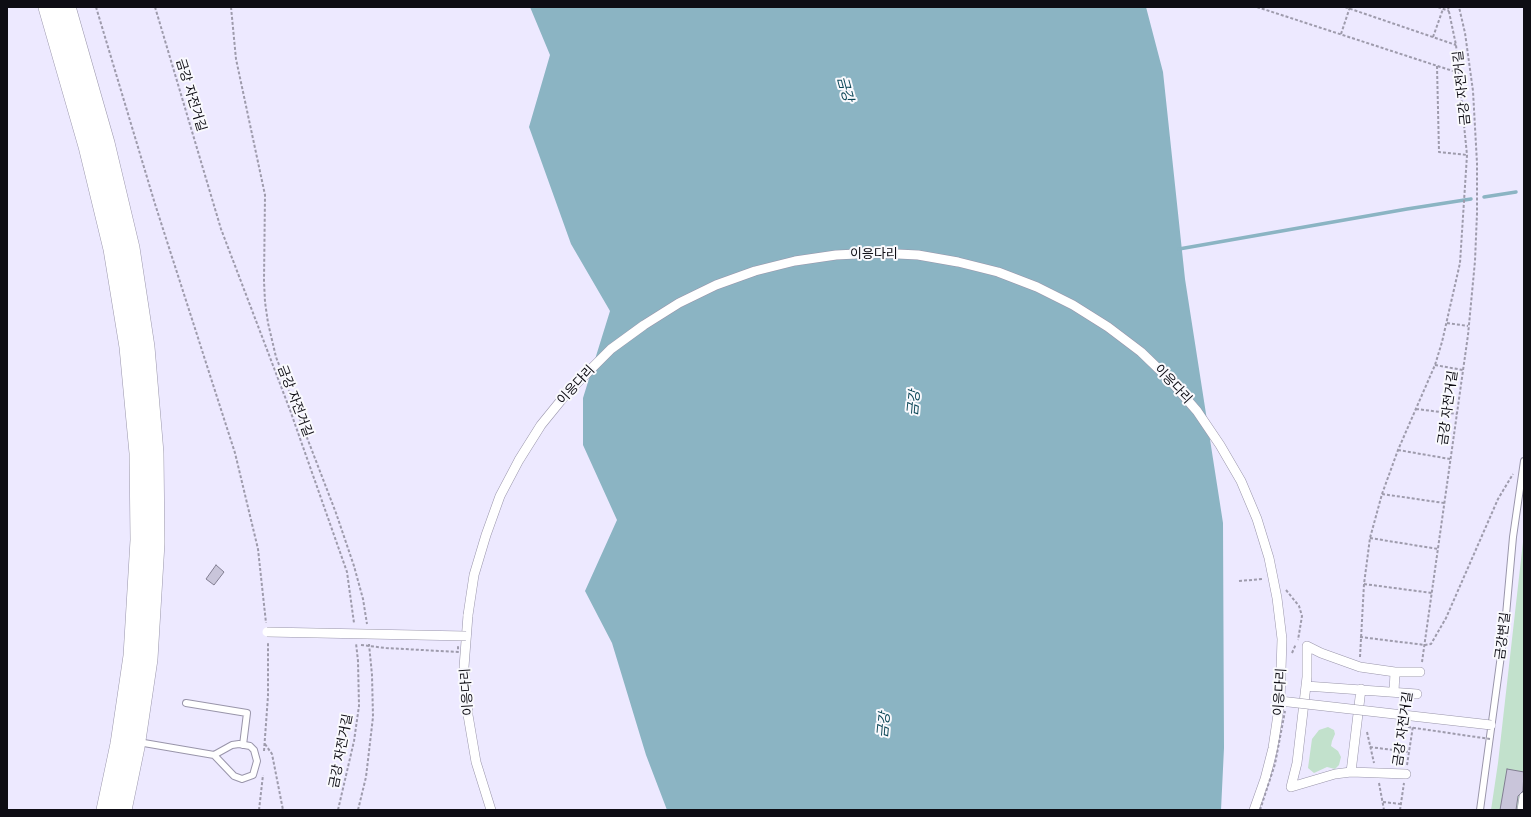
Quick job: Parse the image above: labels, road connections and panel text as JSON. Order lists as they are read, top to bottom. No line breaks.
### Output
{"streets":{"street":["이응다리"],"lane":["금강변길"],"path":["금강 자전거길"]},"water":["금강"]}
